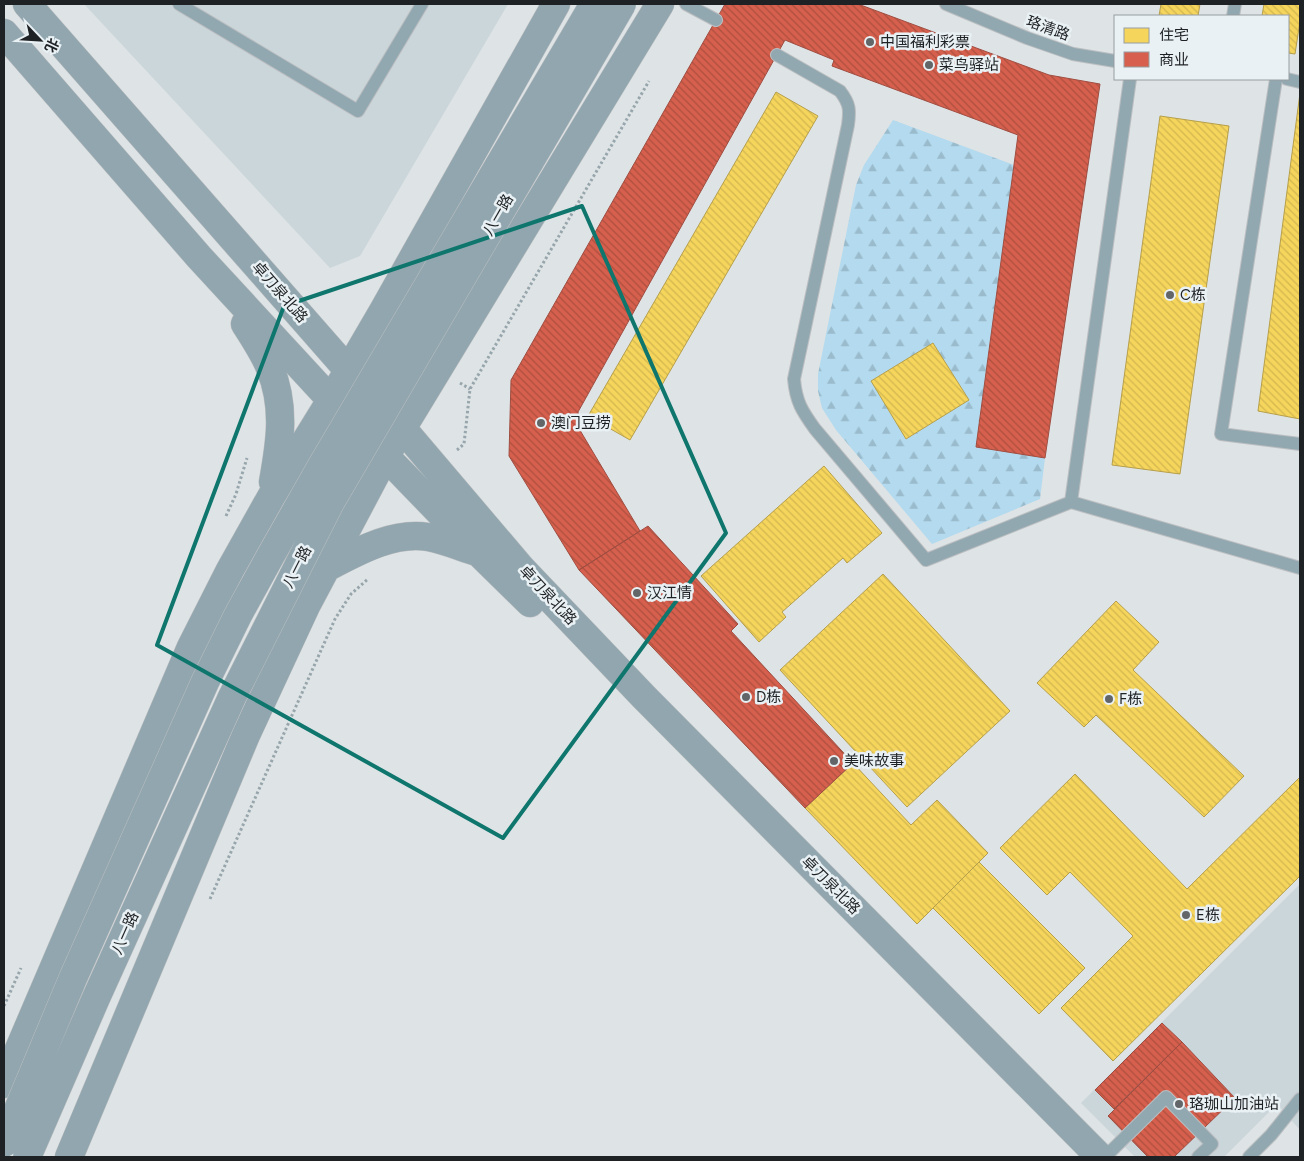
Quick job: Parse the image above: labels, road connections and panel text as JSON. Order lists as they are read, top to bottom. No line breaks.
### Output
{"streets":{"main road":["八一路","卓刀泉北路"],"lane":["珞清路"]},"crossings":[["八一路","卓刀泉北路"]],"places":["中国福利彩票","菜鸟驿站","C栋","澳门豆捞","汉江情","D栋","F栋","美味故事","E栋","珞珈山加油站"],"legend":["住宅","商业"],"north":"bottom right"}
